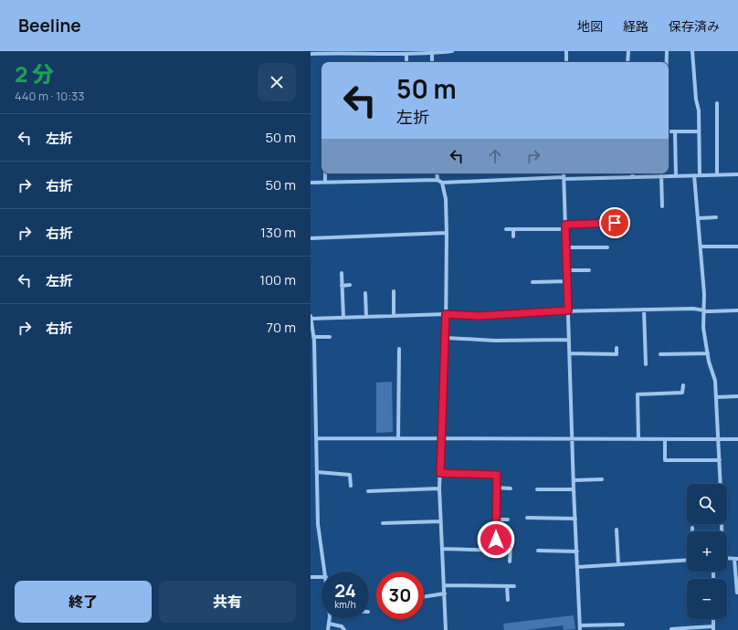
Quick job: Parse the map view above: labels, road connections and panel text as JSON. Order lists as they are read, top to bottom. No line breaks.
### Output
{"page":{"header":"Beeline","nav":["地図","経路","保存済み"],"heading":["2 分","440 m · 10:33"],"turn":["50 m","左折"],"list":[{"name":"左折","value":"50 m"},{"name":"右折","value":"50 m"},{"name":"右折","value":"130 m"},{"name":"左折","value":"100 m"},{"name":"右折","value":"70 m"}],"map_buttons":["+","−"],"speed":"24 km/h","limit":"30","buttons":["終了","共有"]}}
